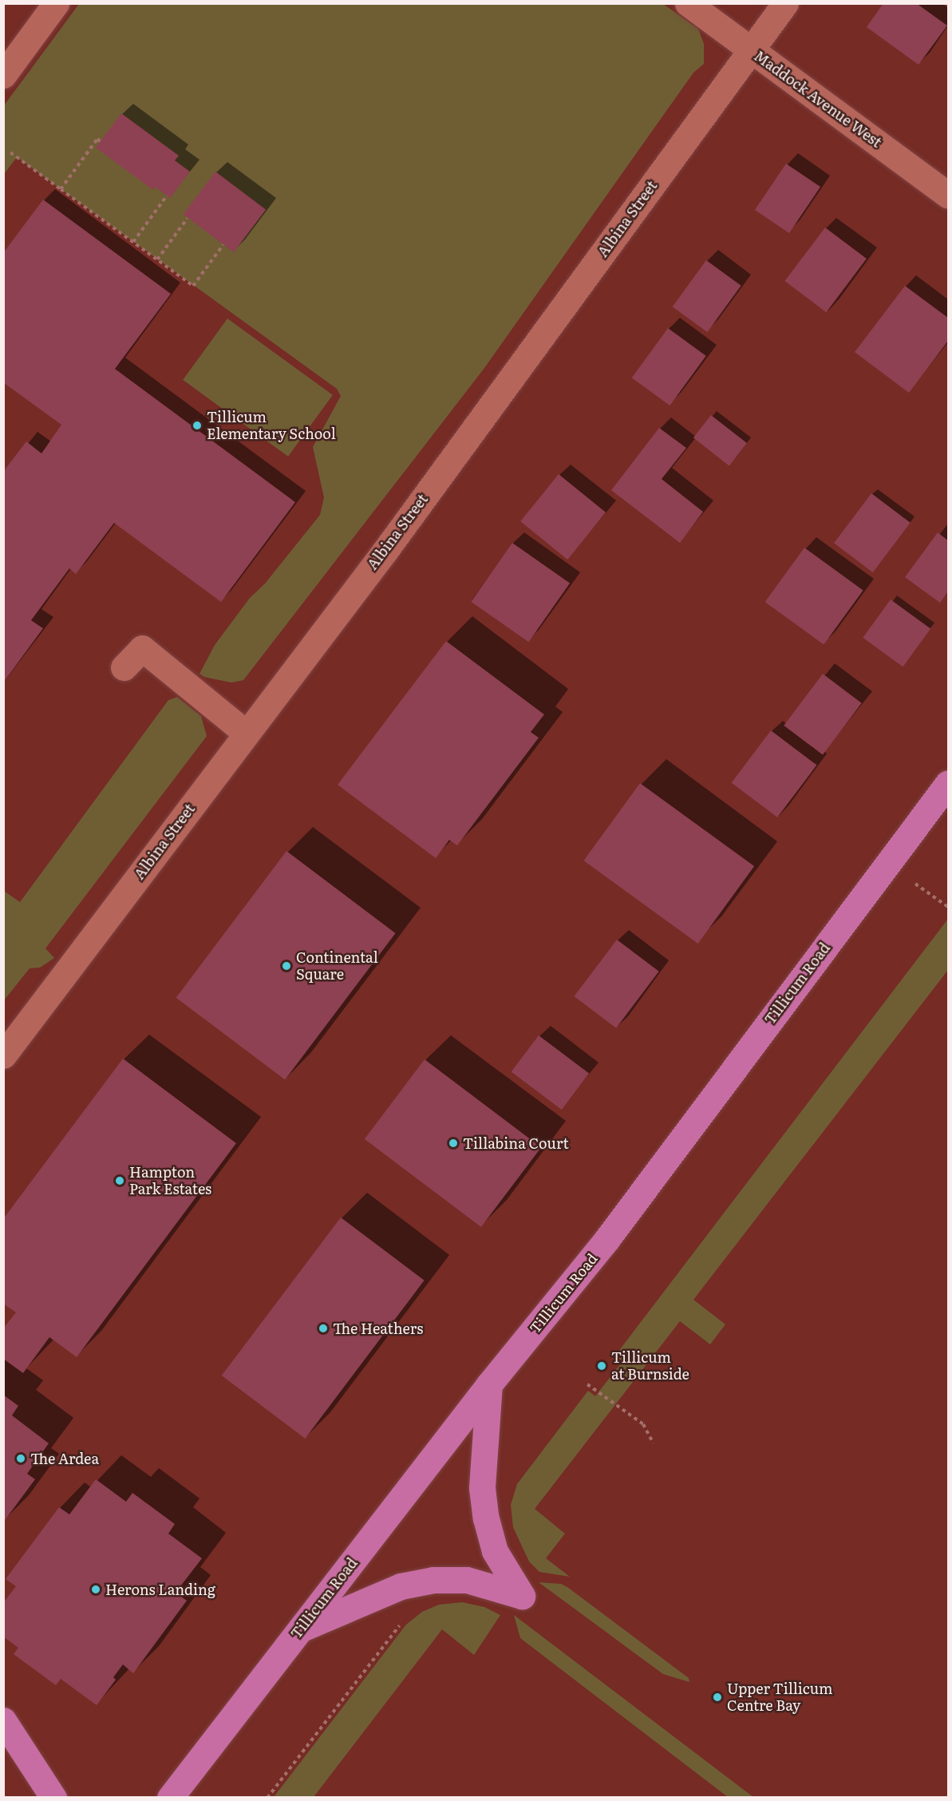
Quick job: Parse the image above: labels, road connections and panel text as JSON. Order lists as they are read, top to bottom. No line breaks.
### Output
{"streets":{"main road":["Tillicum Road"],"street":["Maddock Avenue West","Albina Street"]},"crossings":[["Maddock Avenue West","Albina Street"]],"places":["Tillicum Elementary School","Continental Square","Tillabina Court","Hampton Park Estates","The Heathers","Tillicum at Burnside","The Ardea","Herons Landing","Upper Tillicum Centre Bay"]}
